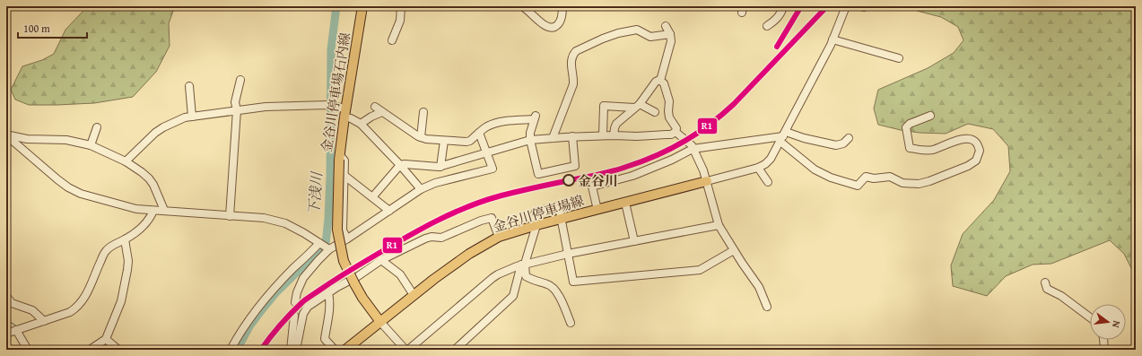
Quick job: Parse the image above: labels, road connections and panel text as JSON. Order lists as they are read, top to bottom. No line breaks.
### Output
{"streets":{"main road":["金谷川停車場石内線","金谷川停車場線"]},"crossings":[["金谷川停車場石内線","金谷川停車場線"]],"water":["下浅川"],"places":["金谷川"],"lines":["transit line R1"],"scale_bar":"100 m","north":"right"}
